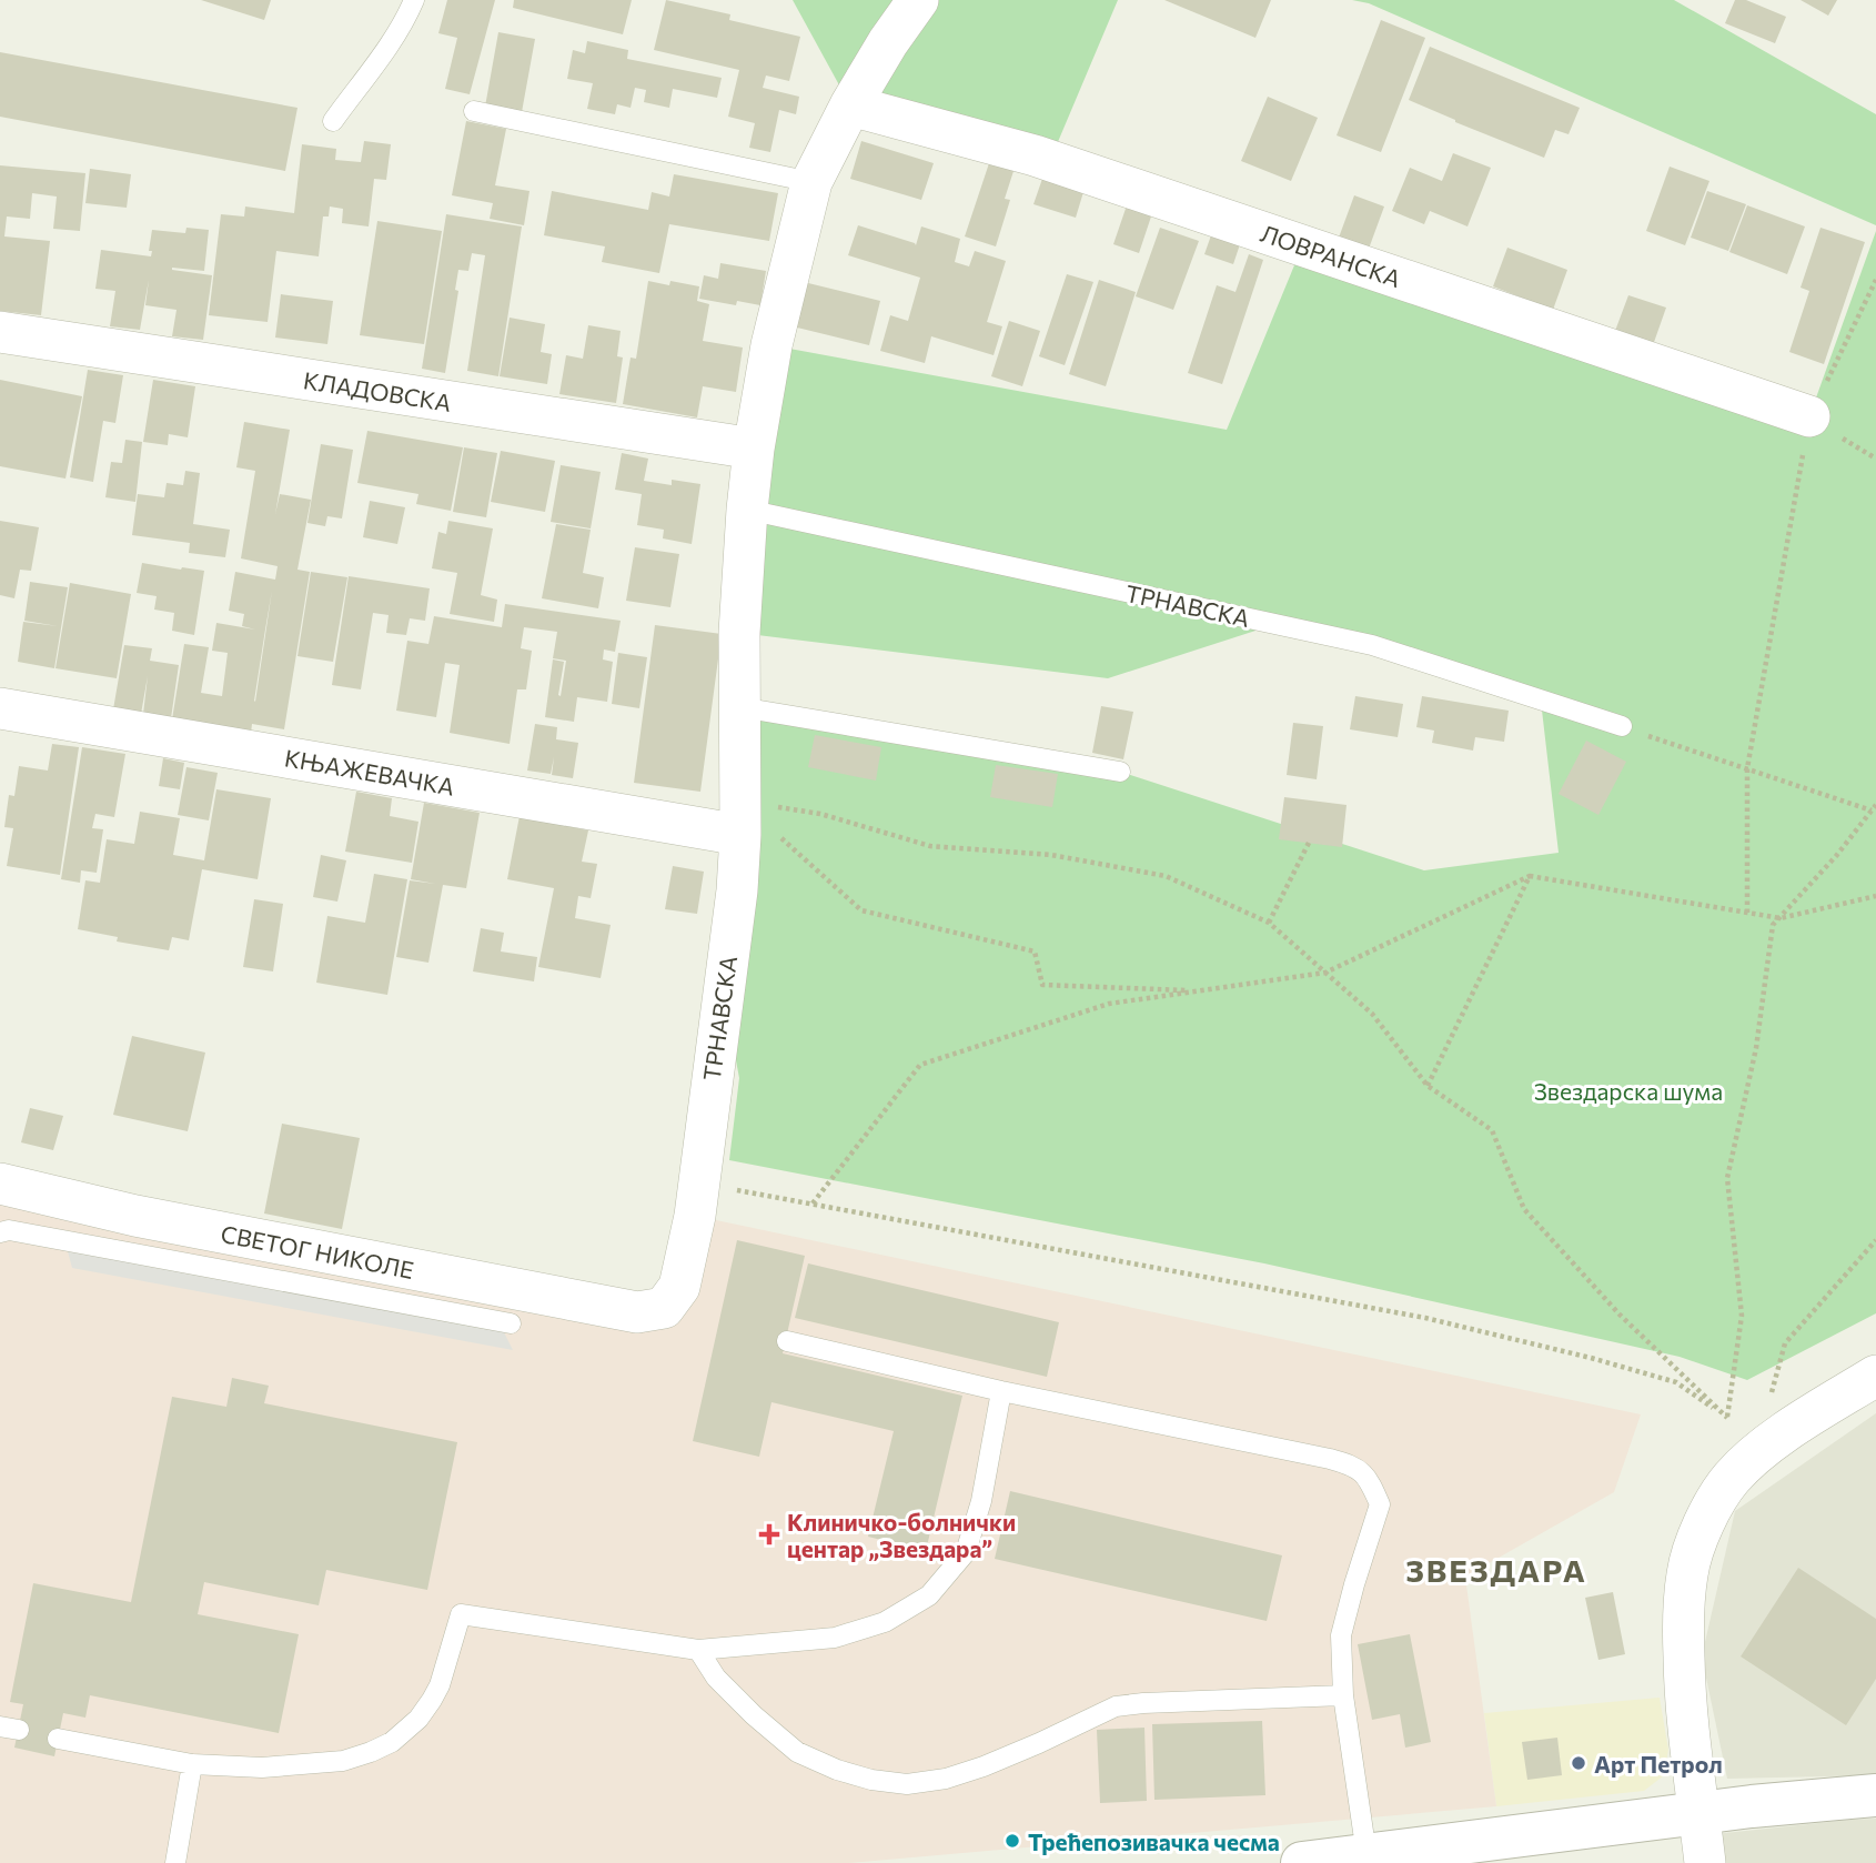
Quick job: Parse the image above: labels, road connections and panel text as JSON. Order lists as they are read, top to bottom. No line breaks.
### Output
{"streets":{"street":["ЛОВРАНСКА","КЛАДОВСКА","ТРНАВСКА","КЊАЖЕВАЧКА","СВЕТОГ НИКОЛЕ"]},"crossings":[["ЛОВРАНСКА","ТРНАВСКА"],["КЛАДОВСКА","ТРНАВСКА"],["ТРНАВСКА","КЊАЖЕВАЧКА"],["ТРНАВСКА","СВЕТОГ НИКОЛЕ"]],"districts":["ЗВЕЗДАРА"],"parks":["Звездарска шума"],"places":{"health":["Клиничко-болнички центар „Звездара”"],"other":["Арт Петрол","Трећепозивачка чесма"]}}
